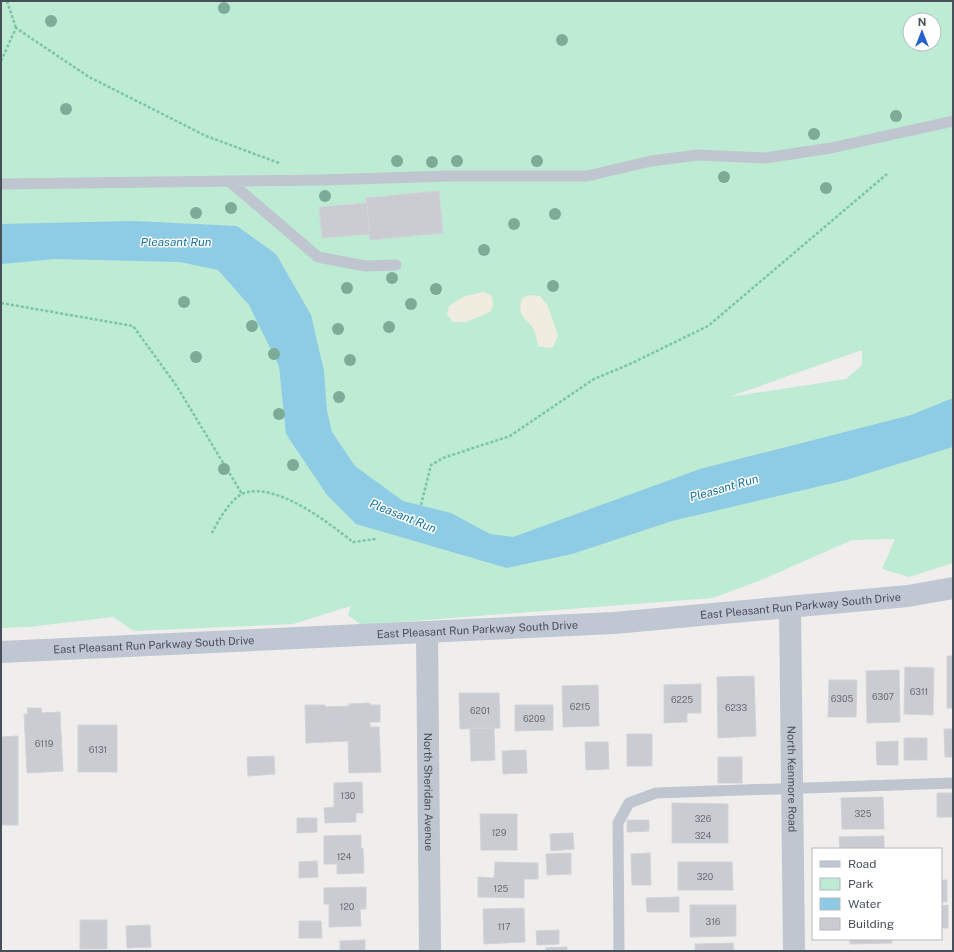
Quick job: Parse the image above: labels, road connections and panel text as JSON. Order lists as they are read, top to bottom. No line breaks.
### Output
{"streets":{"street":["East Pleasant Run Parkway South Drive","North Kenmore Road","North Sheridan Avenue"]},"crossings":[["East Pleasant Run Parkway South Drive","North Kenmore Road"],["East Pleasant Run Parkway South Drive","North Sheridan Avenue"]],"water":["Pleasant Run"],"house_numbers":["6311","6307","6305","6225","6215","6233","6201","6209","6119","6131","130","325","326","129","324","124","320","125","120","316","117"],"legend":["Road","Park","Water","Building"],"north":"top"}
